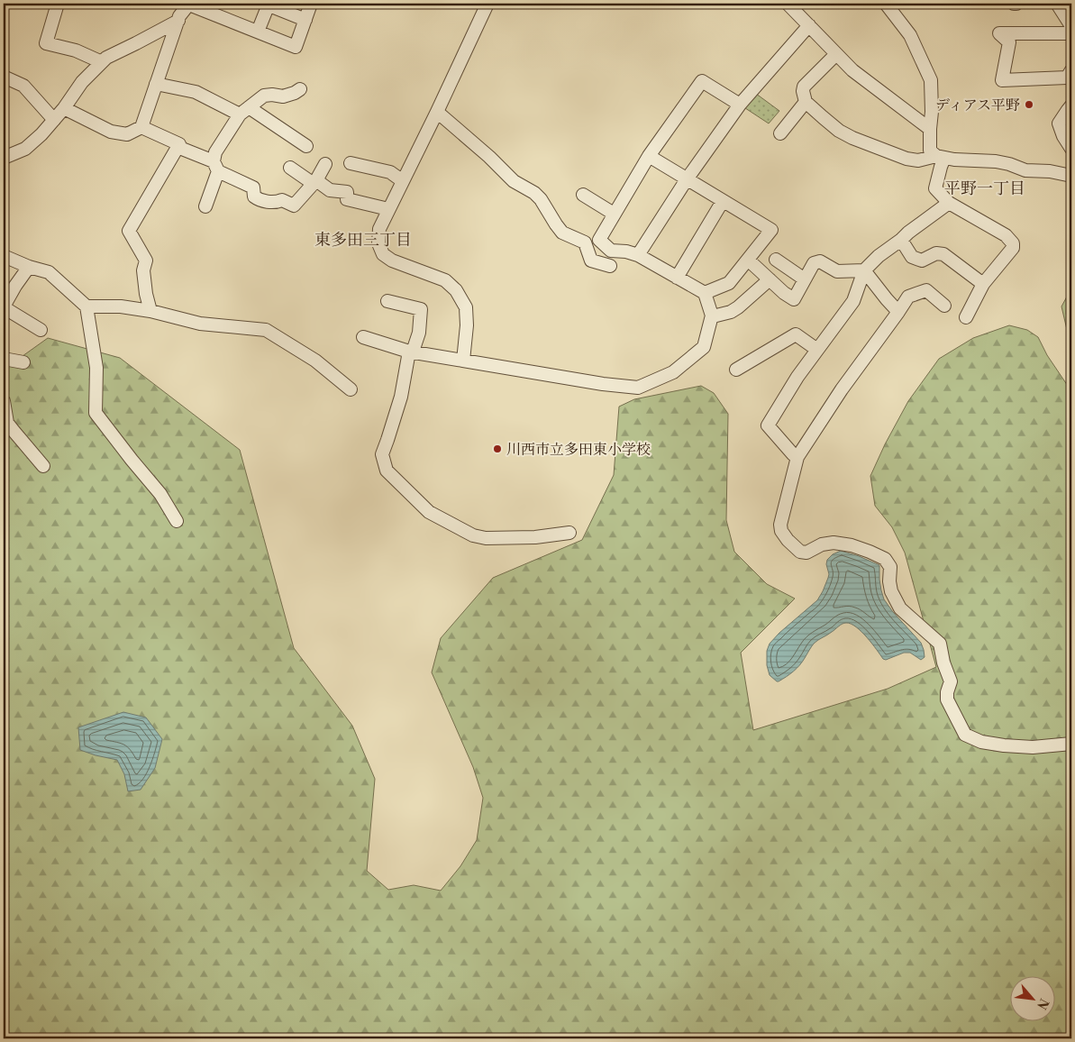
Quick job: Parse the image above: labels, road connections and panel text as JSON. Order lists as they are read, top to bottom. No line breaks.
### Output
{"districts":["平野一丁目","東多田三丁目"],"places":["ディアス平野","川西市立多田東小学校"],"north":"bottom right"}
